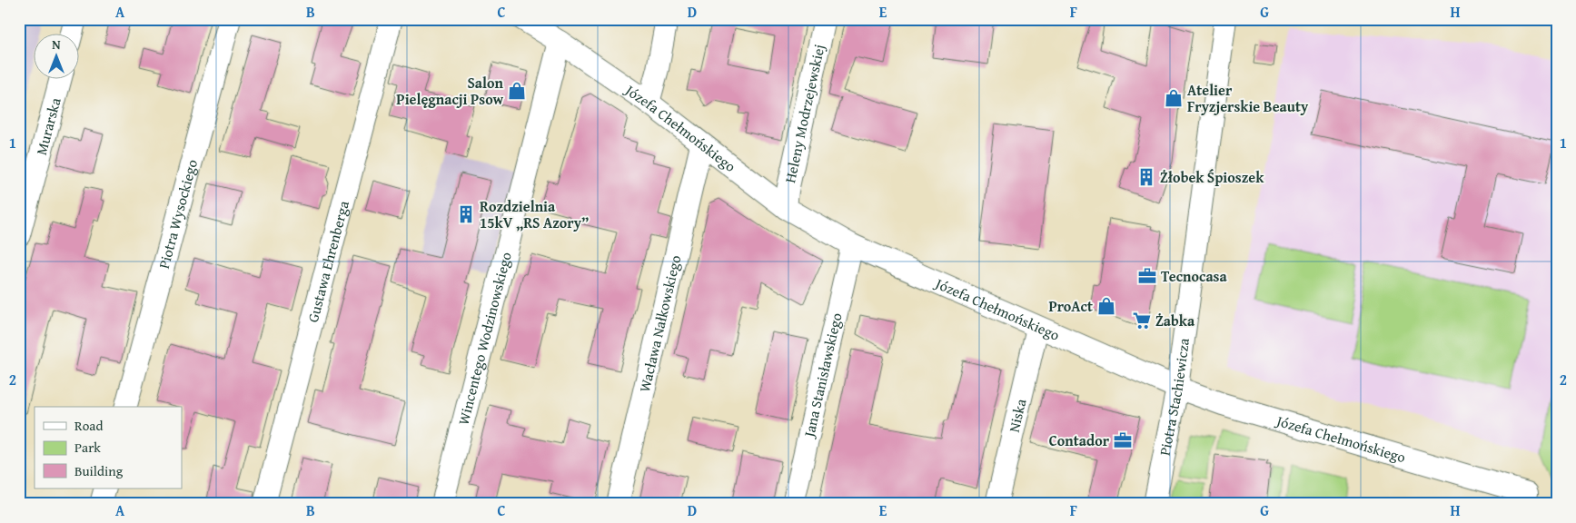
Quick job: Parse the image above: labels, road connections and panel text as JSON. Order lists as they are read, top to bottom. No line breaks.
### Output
{"streets":{"street":["Heleny Modrzejewskiej","Murarska","Józefa Chełmońskiego","Piotra Wysockiego","Gustawa Ehrenberga","Wacława Nałkowskiego","Wincentego Wodzinowskiego","Jana Stanisławskiego","Piotra Stachiewicza","Niska"]},"crossings":[["Heleny Modrzejewskiej","Józefa Chełmońskiego"],["Józefa Chełmońskiego","Wacława Nałkowskiego"],["Józefa Chełmońskiego","Wincentego Wodzinowskiego"],["Józefa Chełmońskiego","Jana Stanisławskiego"],["Józefa Chełmońskiego","Piotra Stachiewicza"],["Józefa Chełmońskiego","Niska"]],"places":{"shop":["Salon Pielęgnacji Psow","Atelier Fryzjerskie Beauty","ProAct"],"building":["Żłobek Śpioszek","Rozdzielnia 15kV „RS Azory”"],"office":["Tecnocasa","Contador"],"supermarket":["Żabka"]},"legend":["Road","Park","Building"],"north":"top","grid":{"columns":["A","B","C","D","E","F","G","H"],"rows":["1","2"]}}
